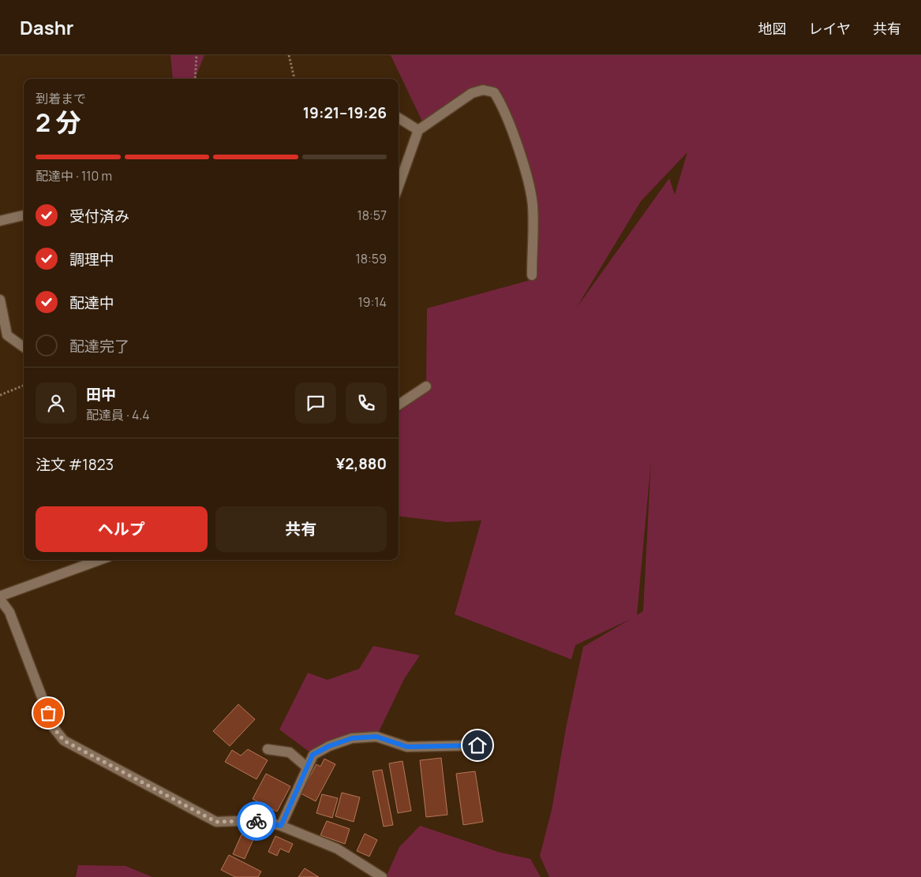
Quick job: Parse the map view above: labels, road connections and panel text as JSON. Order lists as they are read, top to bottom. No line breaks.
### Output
{"page":{"header":"Dashr","nav":["地図","レイヤ","共有"],"heading":["2 分","到着まで","19:21–19:26"],"panel":["田中","配達員 · 4.4","注文 #1823","¥2,880"],"bar":"配達中 · 110 m","list":[["受付済み","18:57"],["調理中","18:59"],["配達中","19:14"],"配達完了"],"buttons":["ヘルプ","共有"]}}
